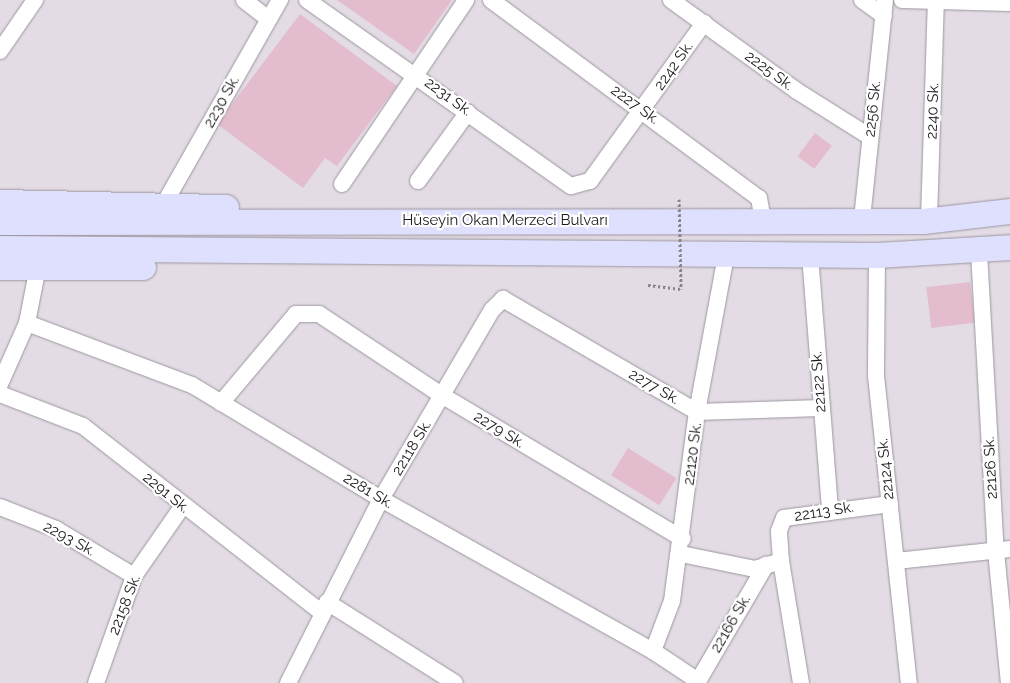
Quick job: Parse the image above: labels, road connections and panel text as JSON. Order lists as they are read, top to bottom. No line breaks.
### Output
{"streets":{"main road":["Hüseyin Okan Merzeci Bulvarı"],"street":["2242 Sk.","2225 Sk.","2231 Sk.","2230 Sk.","2227 Sk.","2256 Sk.","2240 Sk.","22122 Sk.","2277 Sk.","2279 Sk.","22118 Sk.","22120 Sk.","22126 Sk.","22124 Sk.","2281 Sk.","2291 Sk.","22113 Sk.","2293 Sk.","22158 Sk.","22166 Sk."]},"crossings":[["2242 Sk.","2225 Sk."],["2242 Sk.","2231 Sk."],["2242 Sk.","2227 Sk."],["2225 Sk.","2256 Sk."],["2227 Sk.","Hüseyin Okan Merzeci Bulvarı"],["2256 Sk.","Hüseyin Okan Merzeci Bulvarı"],["2240 Sk.","Hüseyin Okan Merzeci Bulvarı"],["Hüseyin Okan Merzeci Bulvarı","22122 Sk."],["Hüseyin Okan Merzeci Bulvarı","22120 Sk."],["Hüseyin Okan Merzeci Bulvarı","22126 Sk."],["Hüseyin Okan Merzeci Bulvarı","22124 Sk."],["22122 Sk.","22113 Sk."],["2277 Sk.","22118 Sk."],["2277 Sk.","22120 Sk."],["2279 Sk.","22118 Sk."],["2279 Sk.","22120 Sk."],["2279 Sk.","2281 Sk."],["22118 Sk.","2281 Sk."],["22118 Sk.","2291 Sk."],["22120 Sk.","2281 Sk."],["22124 Sk.","22113 Sk."],["2281 Sk.","22166 Sk."],["2291 Sk.","22158 Sk."],["22113 Sk.","22166 Sk."],["2293 Sk.","22158 Sk."]]}
